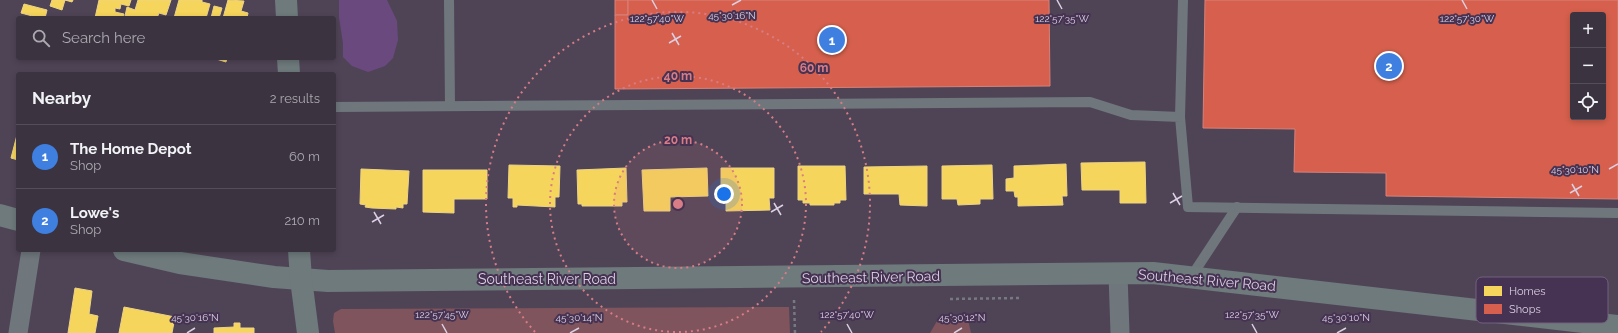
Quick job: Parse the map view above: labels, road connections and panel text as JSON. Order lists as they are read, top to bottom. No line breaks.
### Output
{"streets":{"main road":["Southeast River Road"]},"legend":["Homes","Shops"],"page":{"map_buttons":["+","−"],"search":"Search here","pins":["1","2"],"heading":["Nearby","2 results"],"list":[{"mark":"1","name":"The Home Depot","note":"Shop","value":"60 m"},{"mark":"2","name":"Lowe's","note":"Shop","value":"210 m"}]},"coordinates":["45°30'16\"N","122°57'35\"W","122°57'40\"W","122°57'30\"W","45°30'10\"N","122°57'45\"W","45°30'14\"N","45°30'12\"N"],"rings":["60 m","40 m","20 m"]}
